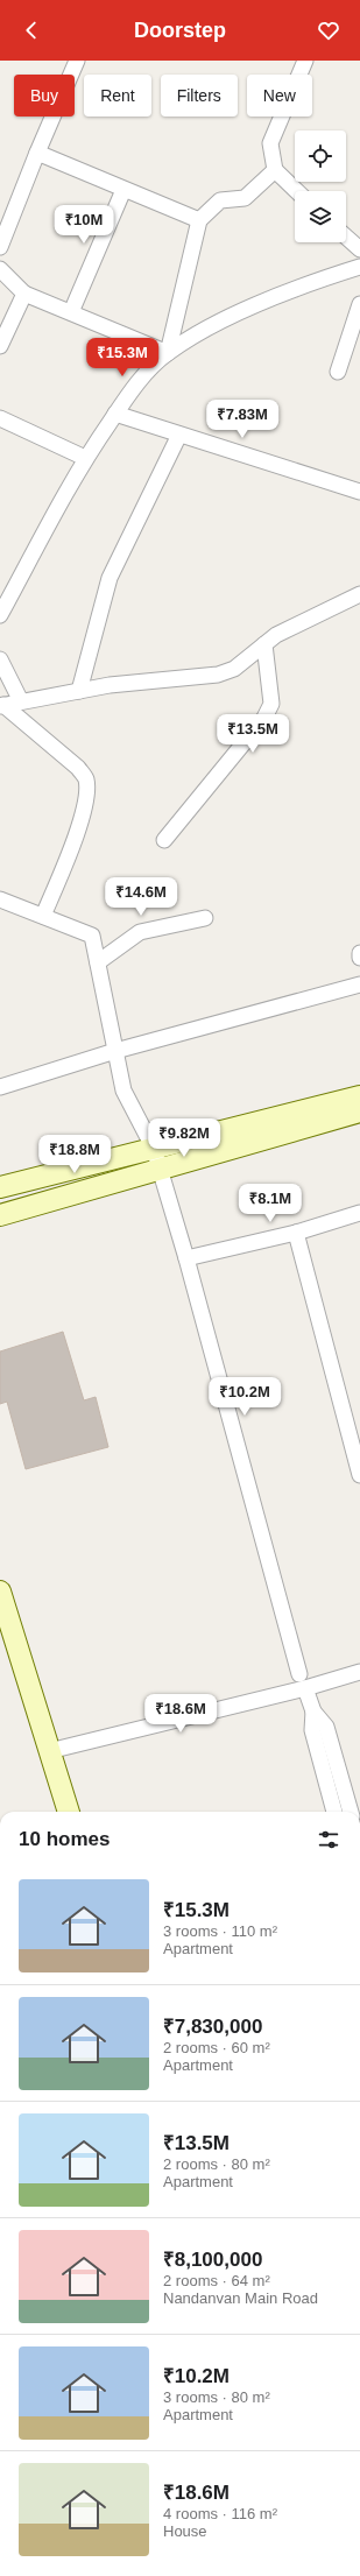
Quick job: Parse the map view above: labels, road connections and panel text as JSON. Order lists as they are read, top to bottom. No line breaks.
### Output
{"page":{"header":"Doorstep","chip":["Buy","Rent","Filters","New"],"price":["₹10M","₹15.3M","₹7.83M","₹13.5M","₹14.6M","₹9.82M","₹18.8M","₹8.1M","₹10.2M","₹18.6M"],"heading":"10 homes","list":[{"name":"₹15.3M","note":"3 rooms · 110 m² · Apartment"},{"name":"₹7,830,000","note":"2 rooms · 60 m² · Apartment"},{"name":"₹13.5M","note":"2 rooms · 80 m² · Apartment"},{"name":"₹8,100,000","note":"2 rooms · 64 m² · Nandanvan Main Road"},{"name":"₹10.2M","note":"3 rooms · 80 m² · Apartment"},{"name":"₹18.6M","note":"4 rooms · 116 m² · House"}]}}
